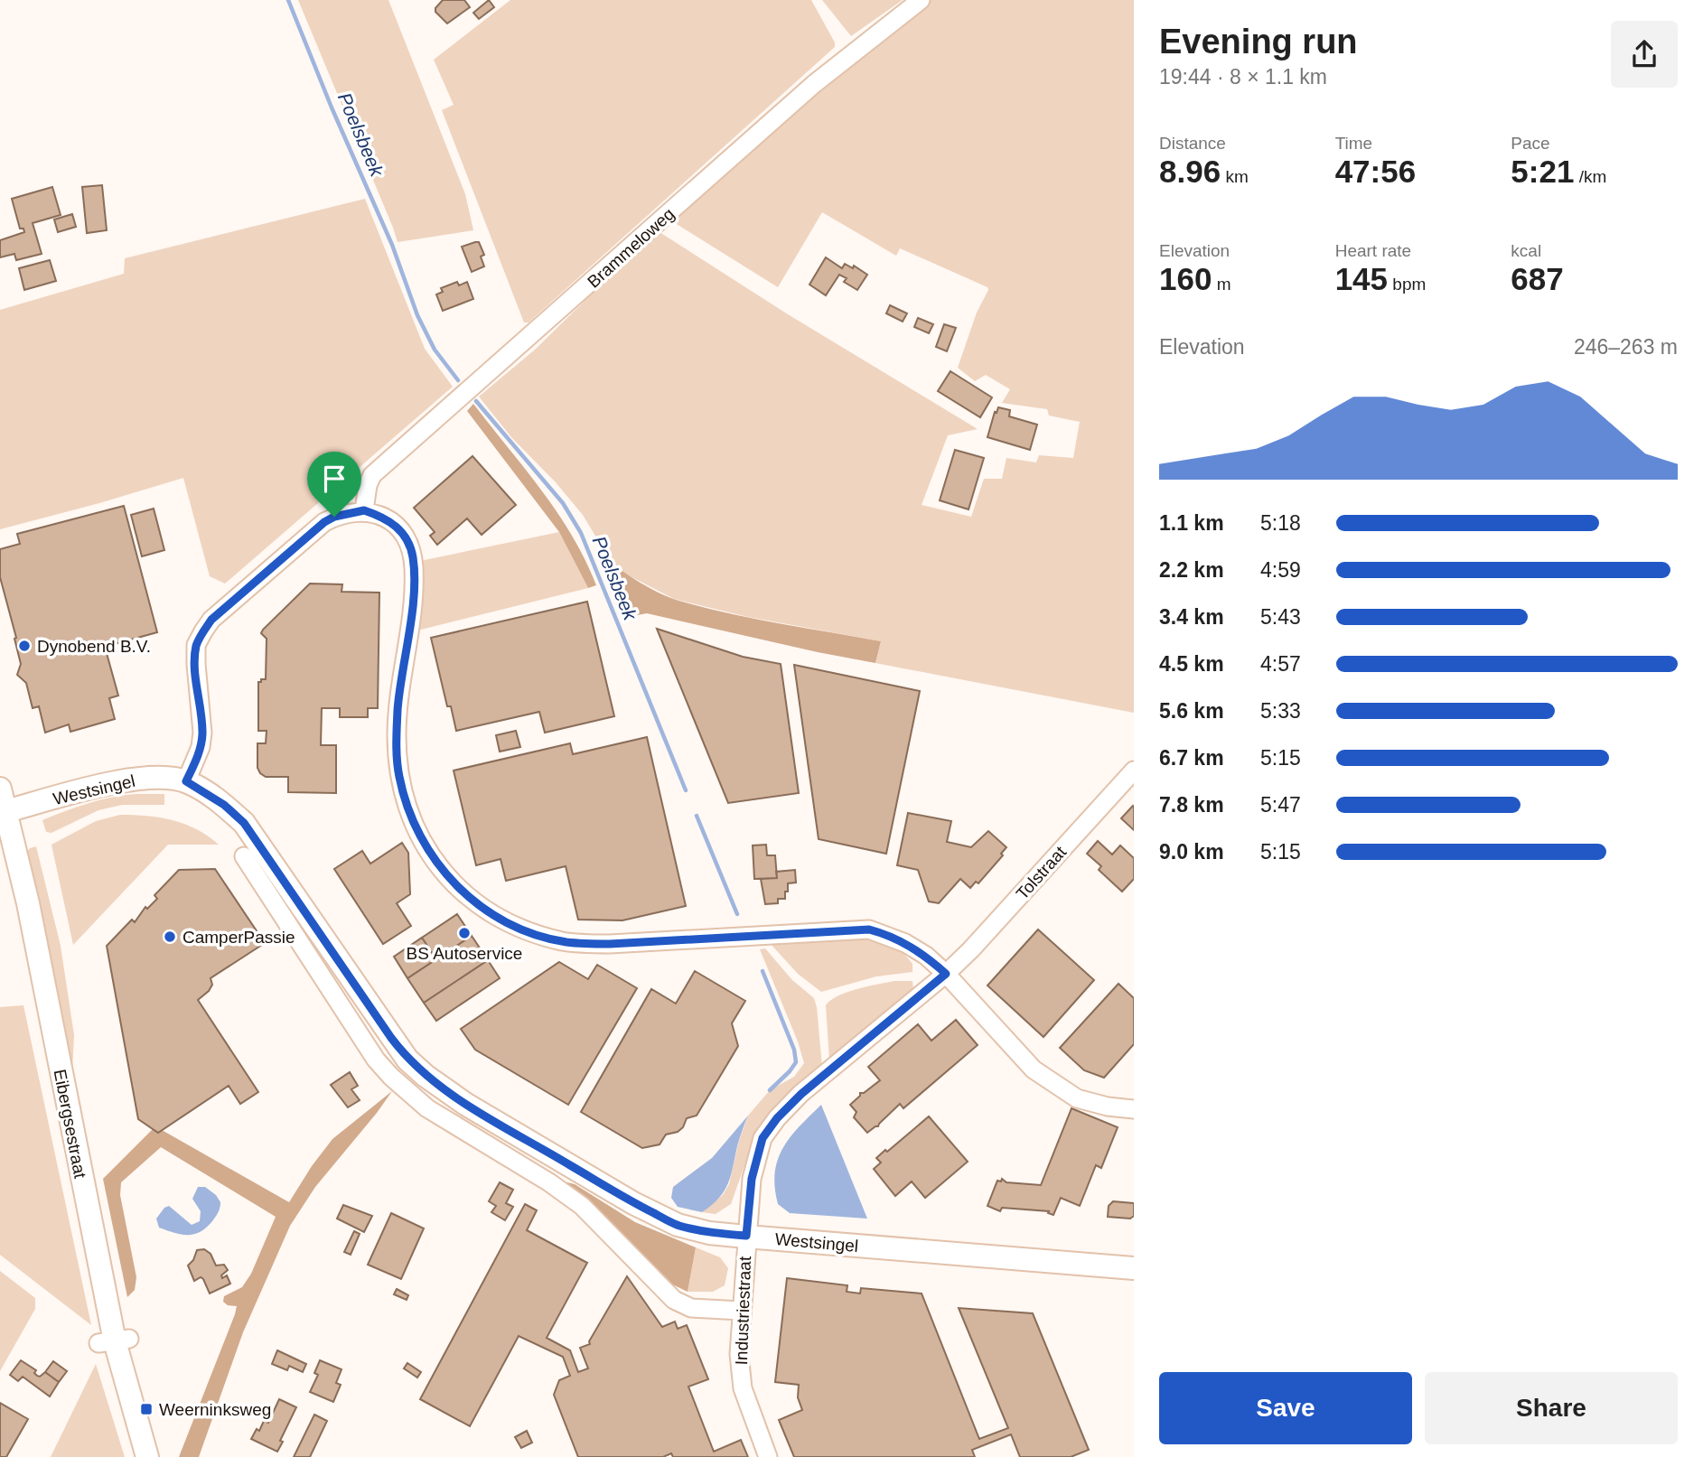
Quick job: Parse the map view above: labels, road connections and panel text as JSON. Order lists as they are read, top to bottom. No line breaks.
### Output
{"streets":{"main road":["Westsingel","Eibergsestraat"],"street":["Brammeloweg","Tolstraat","Industriestraat"]},"crossings":[["Westsingel","Tolstraat"],["Westsingel","Eibergsestraat"],["Westsingel","Industriestraat"],["Tolstraat","Industriestraat"]],"water":["Poelsbeek"],"places":{"other":["Dynobend B.V.","BS Autoservice","CamperPassie"],"transit":["Weerninksweg"]},"page":{"heading":["Evening run","19:44 · 8 × 1.1 km"],"stats":[["Distance","8.96 km"],["Time","47:56"],["Pace","5:21 /km"],["Elevation","160 m"],["Heart rate","145 bpm"],["kcal","687"]],"chart":["Elevation","246–263 m"],"list":[{"name":"1.1 km","note":"5:18"},{"name":"2.2 km","note":"4:59"},{"name":"3.4 km","note":"5:43"},{"name":"4.5 km","note":"4:57"},{"name":"5.6 km","note":"5:33"},{"name":"6.7 km","note":"5:15"},{"name":"7.8 km","note":"5:47"},{"name":"9.0 km","note":"5:15"}],"buttons":["Save","Share"]}}
